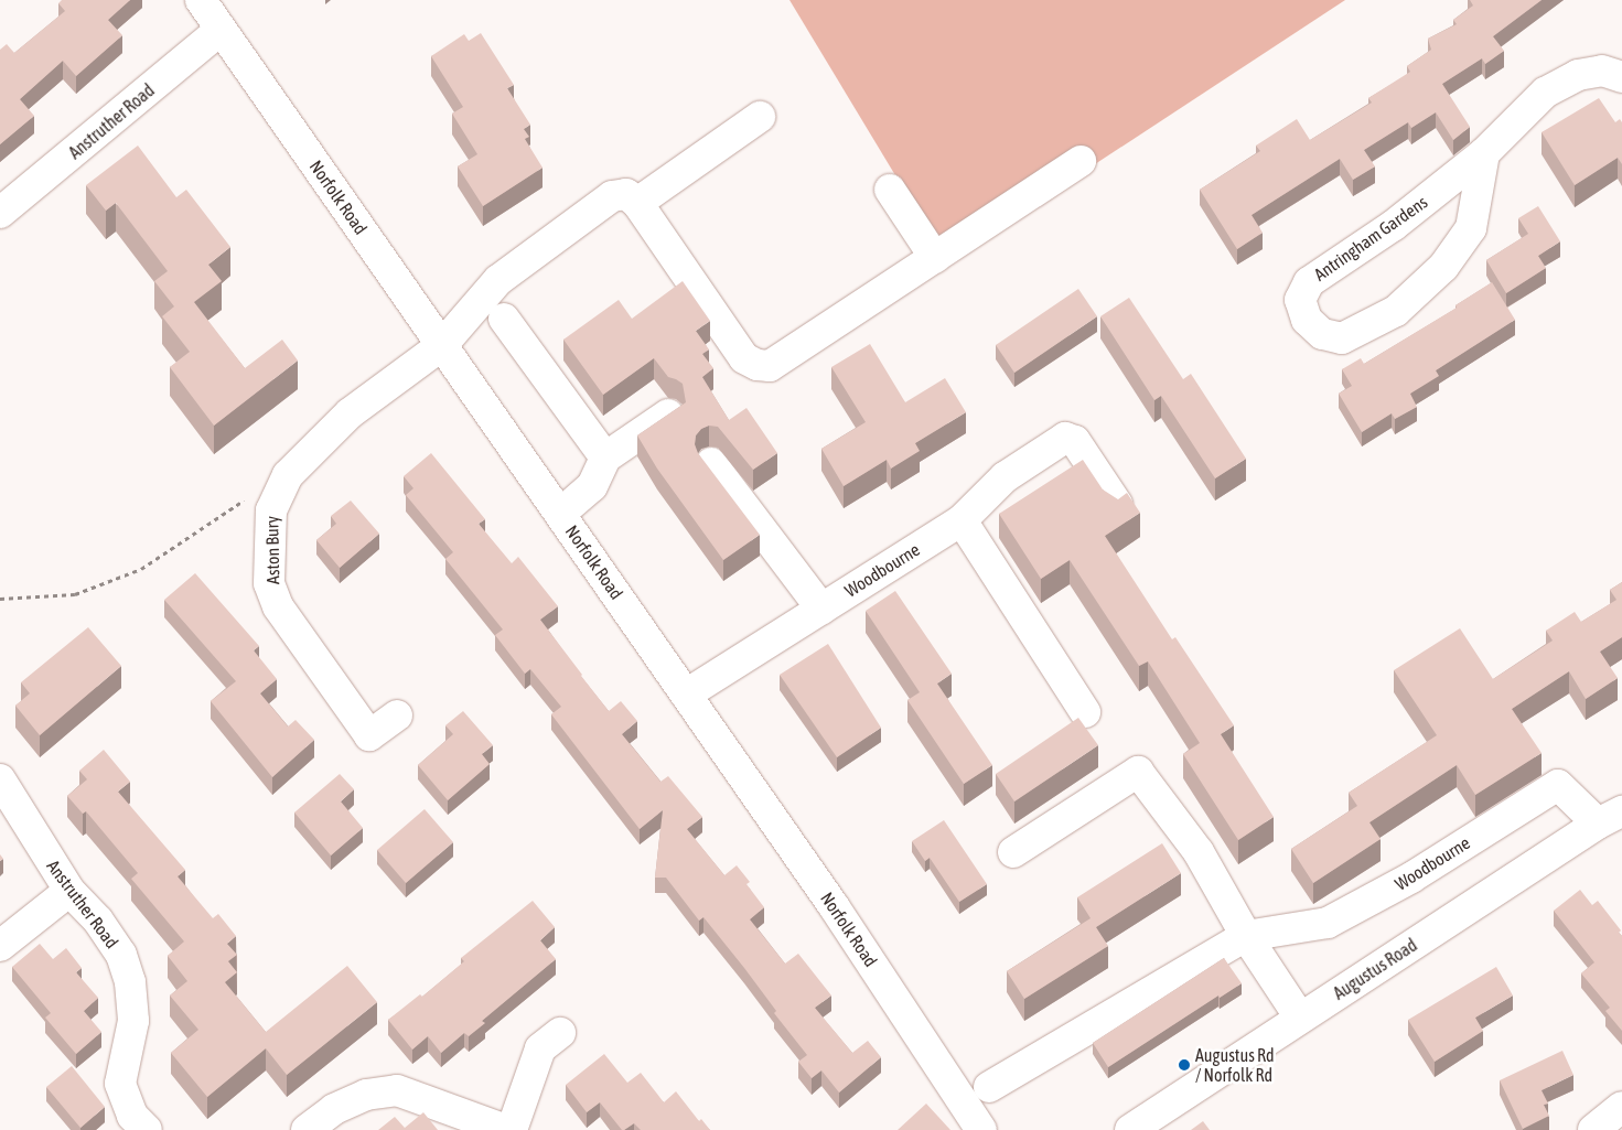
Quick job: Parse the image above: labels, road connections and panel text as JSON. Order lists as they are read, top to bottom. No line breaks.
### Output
{"streets":{"street":["Anstruther Road","Norfolk Road","Antringham Gardens","Aston Bury","Woodbourne","Augustus Road"]},"crossings":[["Anstruther Road","Norfolk Road"],["Norfolk Road","Aston Bury"],["Norfolk Road","Woodbourne"],["Woodbourne","Augustus Road"]],"places":["Augustus Rd / Norfolk Rd"]}
